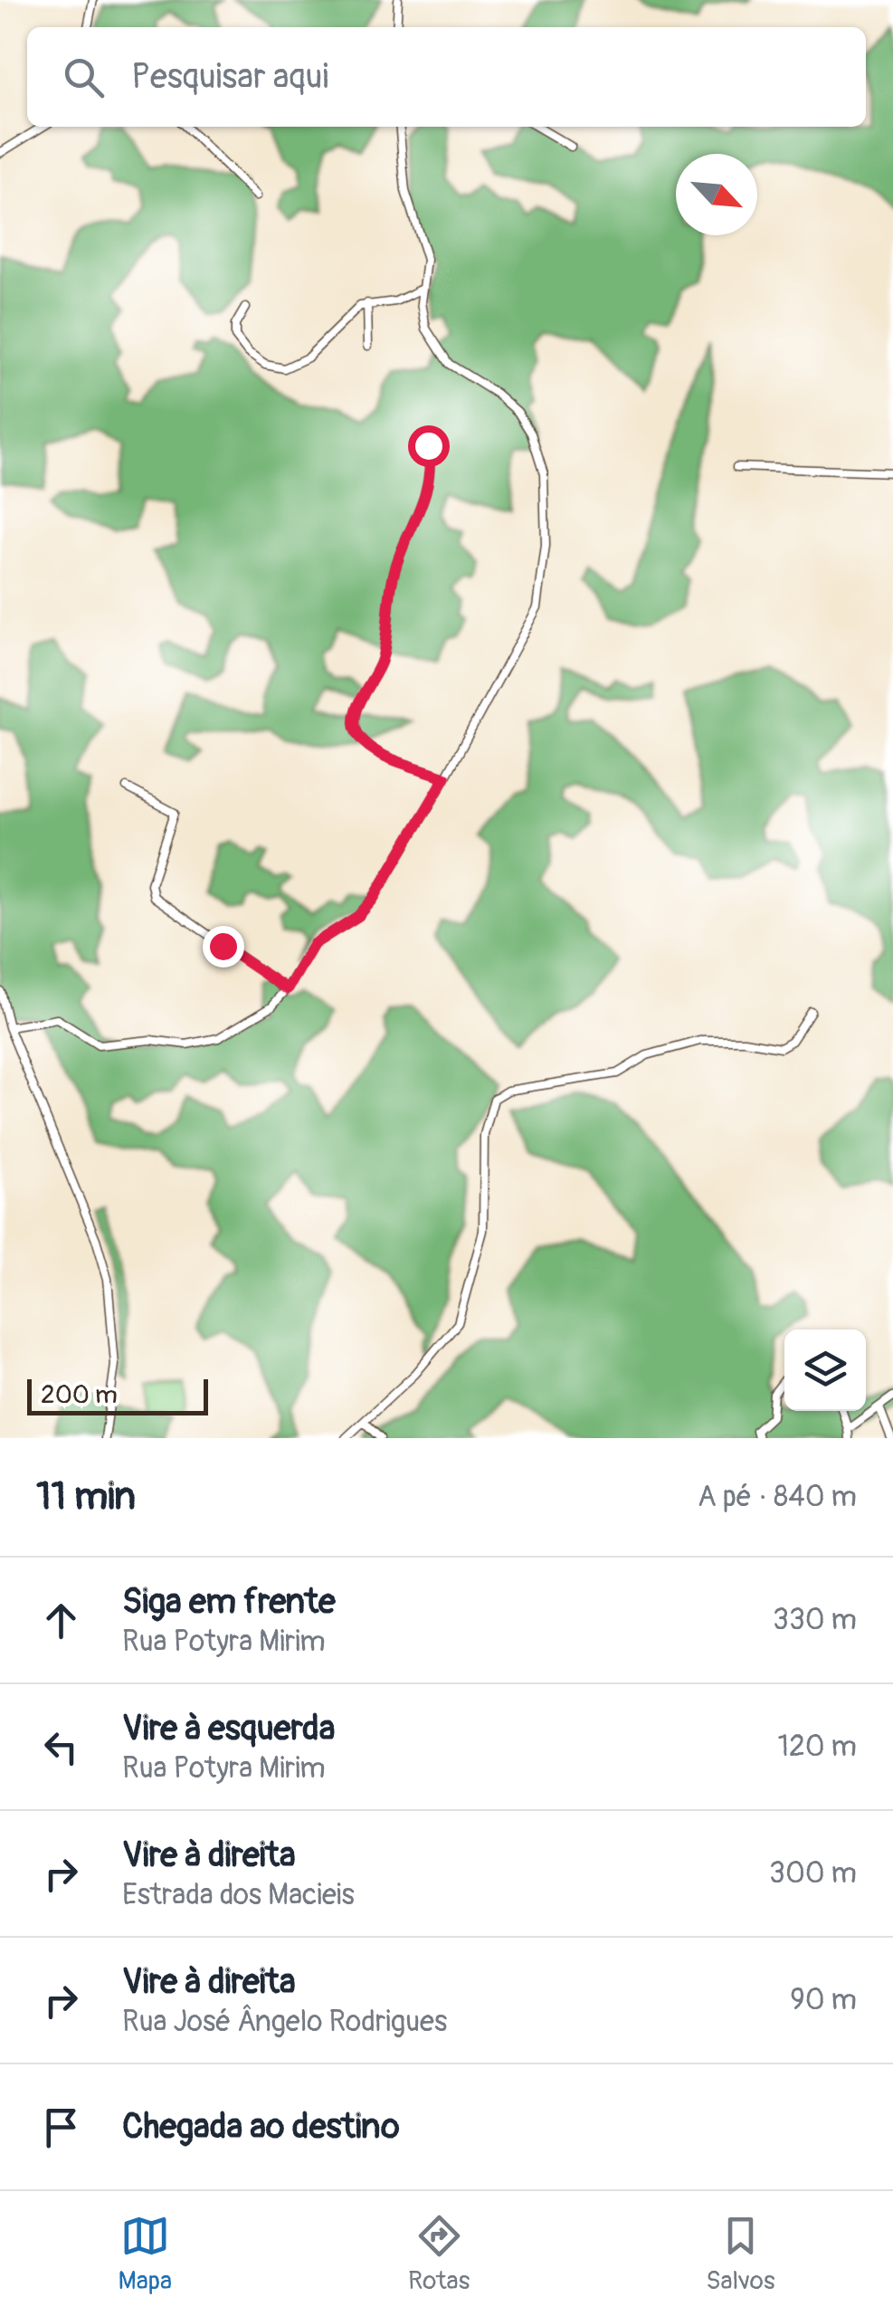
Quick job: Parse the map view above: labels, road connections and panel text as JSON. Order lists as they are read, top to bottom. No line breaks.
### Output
{"scale_bar":"200 m","north":"bottom right","page":{"search":"Pesquisar aqui","scale":"200 m","heading":["11 min","A pé · 840 m"],"list":[["Siga em frente","Rua Potyra Mirim","330 m"],["Vire à esquerda","Rua Potyra Mirim","120 m"],["Vire à direita","Estrada dos Macieis","300 m"],["Vire à direita","Rua José Ângelo Rodrigues","90 m"],"Chegada ao destino"],"nav":["Mapa","Rotas","Salvos"]}}
